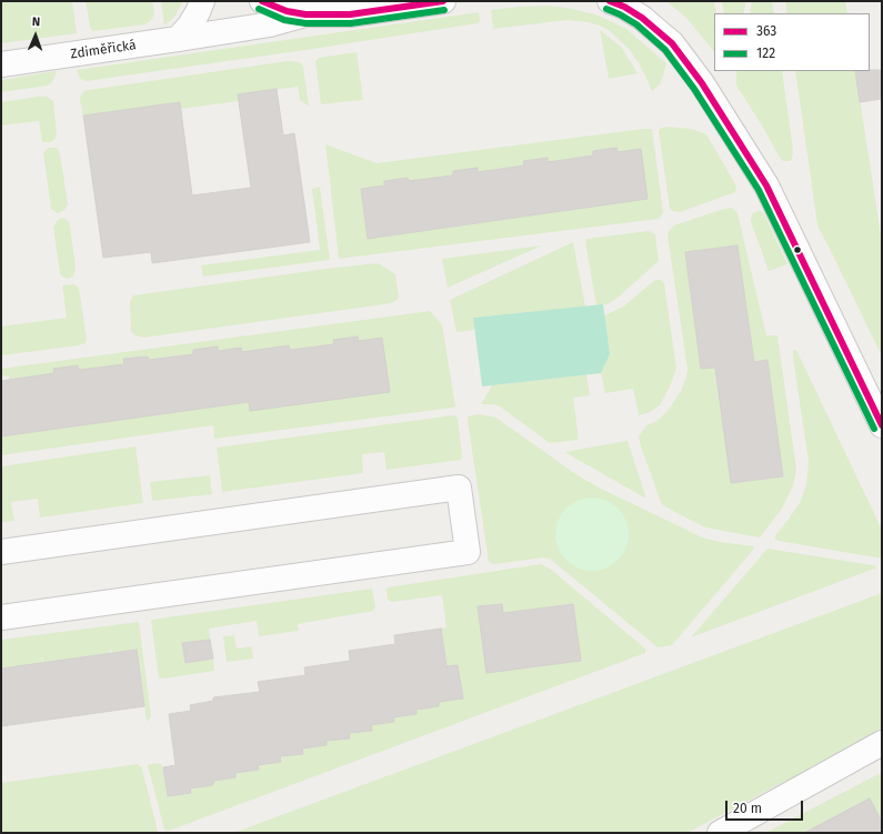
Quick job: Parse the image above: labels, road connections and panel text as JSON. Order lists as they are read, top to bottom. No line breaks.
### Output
{"streets":{"street":["Zdiměřická"]},"lines":["transit line 363","transit line 122"],"legend":["363","122"],"scale_bar":"20 m","north":"top"}
